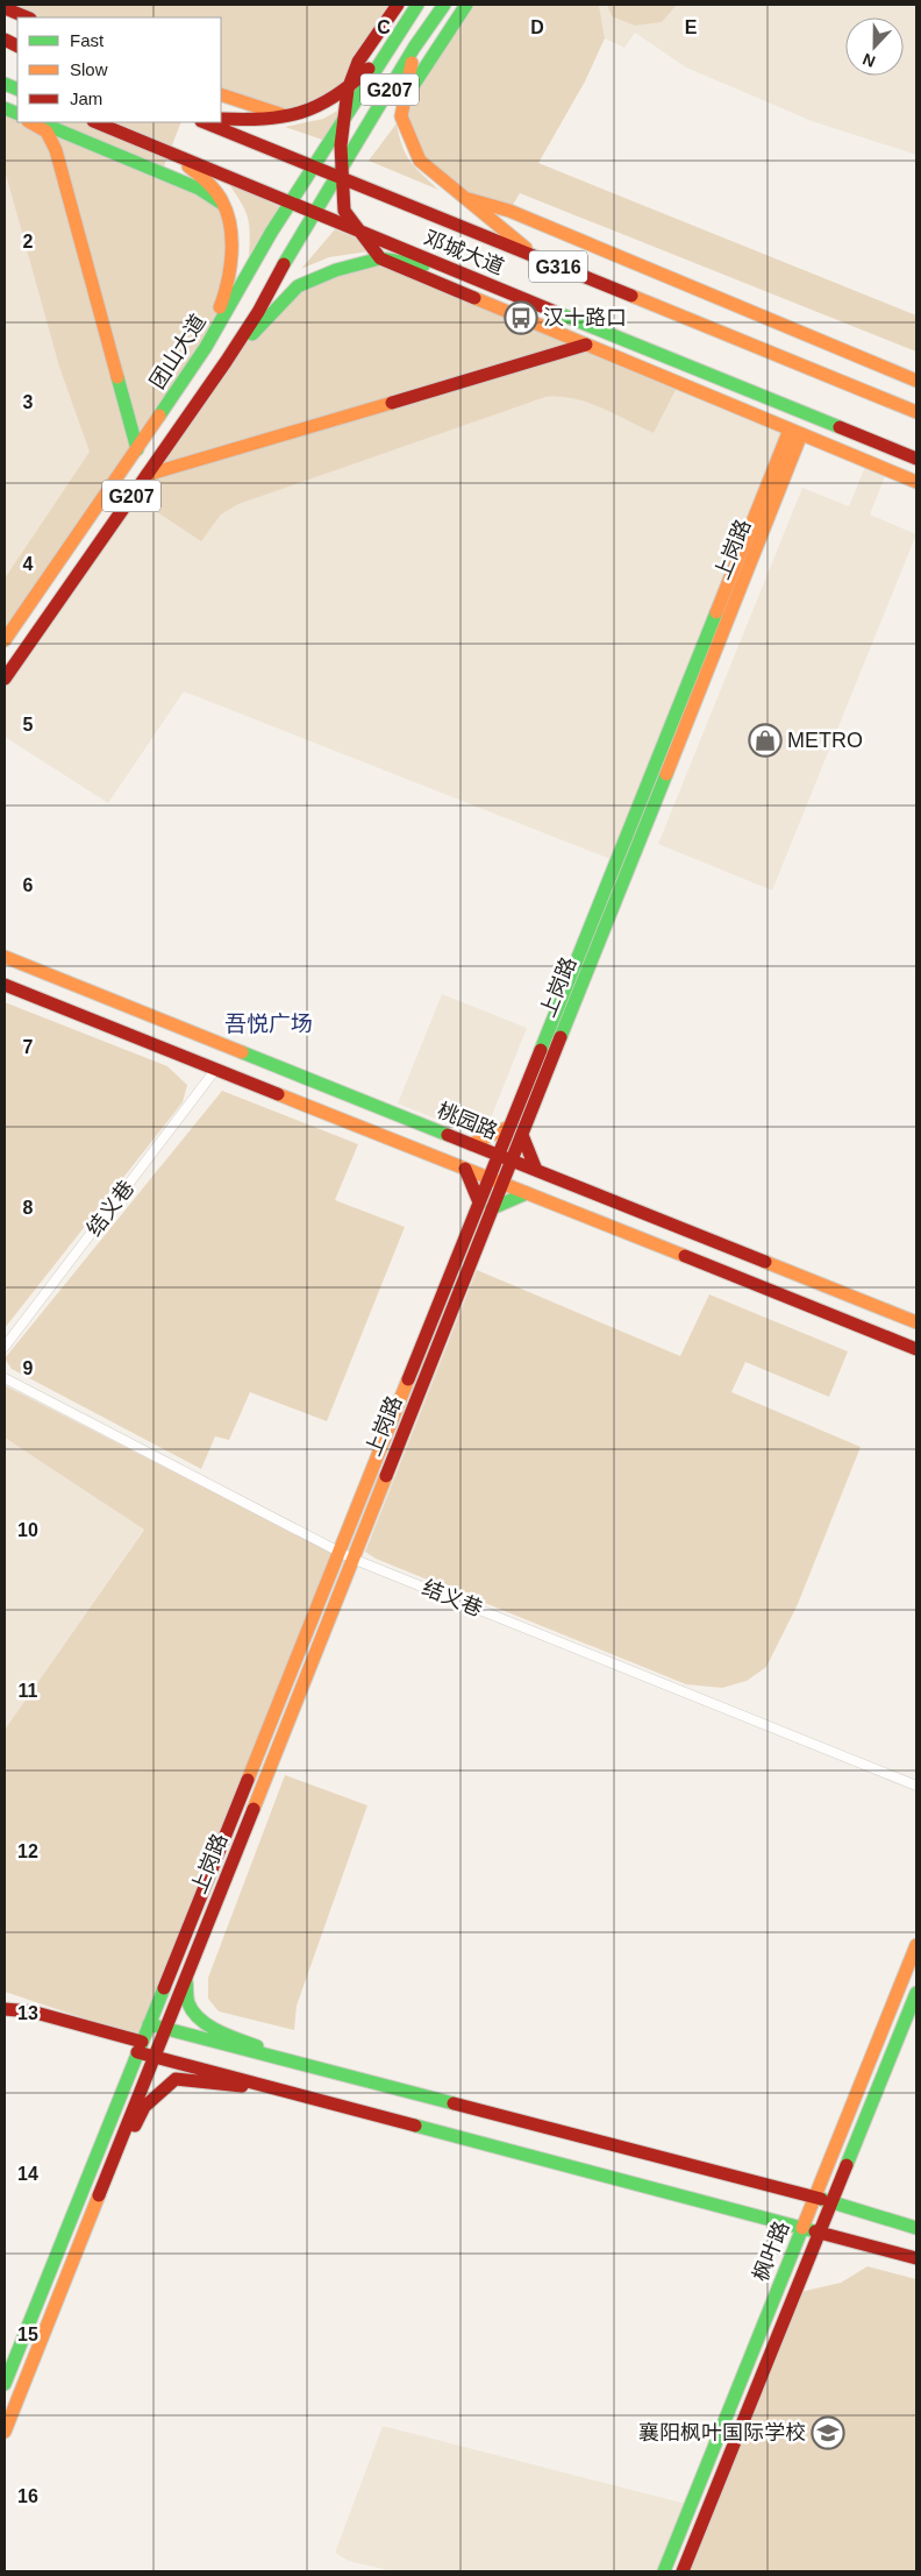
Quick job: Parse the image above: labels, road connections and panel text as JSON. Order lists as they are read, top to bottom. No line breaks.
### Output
{"streets":{"main road":["G207","邓城大道","G316","团山大道","上岗路","桃园路","枫叶路"],"street":["结义巷"]},"crossings":[["G207","邓城大道"],["G207","团山大道"],["邓城大道","团山大道"],["上岗路","桃园路"],["上岗路","结义巷"]],"districts":["吾悦广场"],"places":{"bus stop":["汉十路口"],"shop":["METRO"],"school or university":["襄阳枫叶国际学校"]},"legend":["Fast","Slow","Jam"],"north":"bottom","grid":{"columns":["C","D","E"],"rows":["2","3","4","5","6","7","8","9","10","11","12","13","14","15","16"]}}
